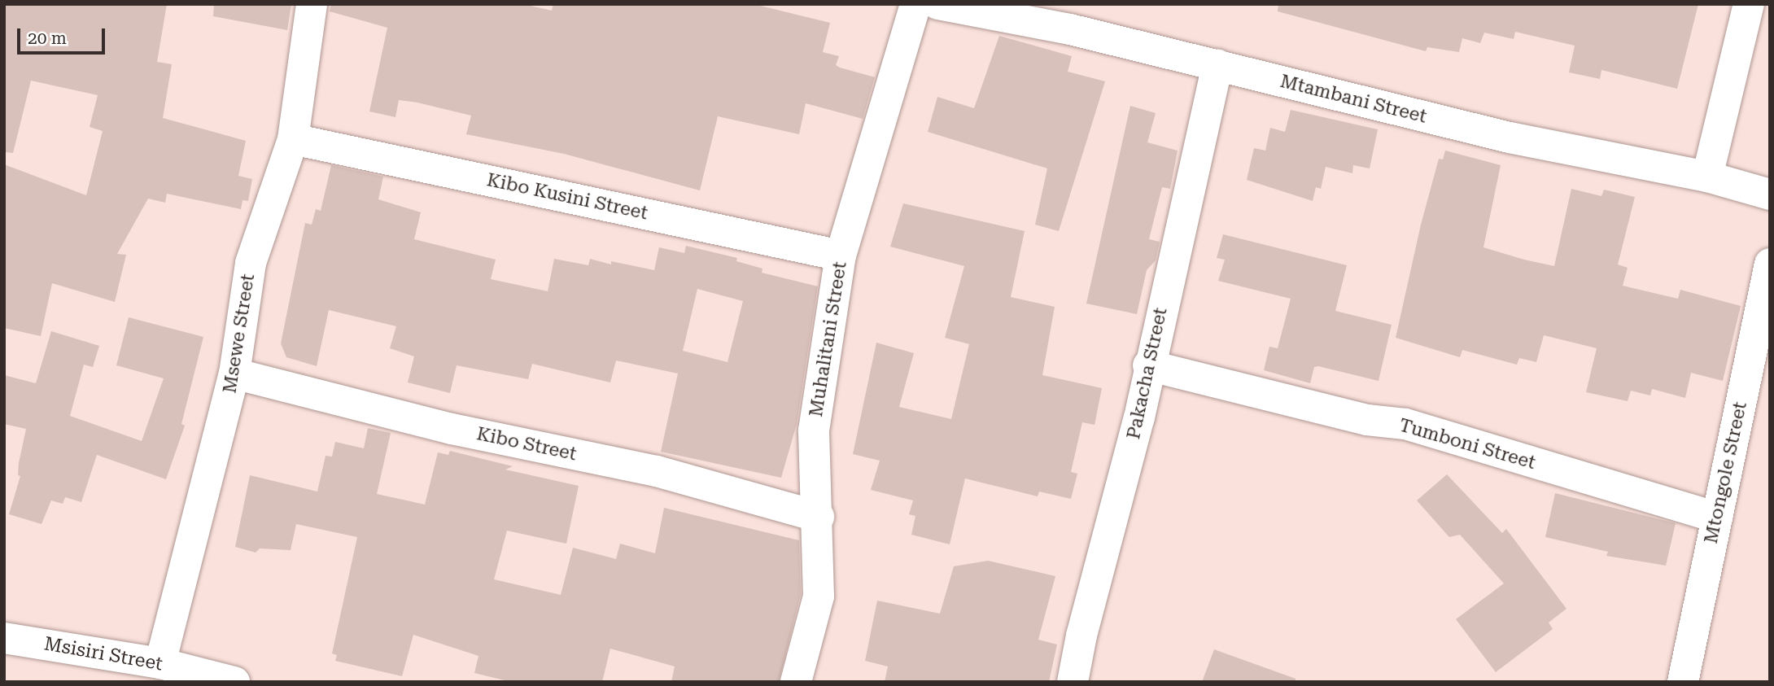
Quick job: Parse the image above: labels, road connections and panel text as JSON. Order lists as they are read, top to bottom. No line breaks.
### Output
{"streets":{"street":["Mtambani Street","Kibo Kusini Street","Msewe Street","Muhalitani Street","Pakacha Street","Kibo Street","Tumboni Street","Mtongole Street","Msisiri Street"]},"crossings":[["Mtambani Street","Pakacha Street"],["Kibo Kusini Street","Msewe Street"],["Kibo Kusini Street","Muhalitani Street"],["Msewe Street","Kibo Street"],["Msewe Street","Msisiri Street"],["Muhalitani Street","Kibo Street"],["Pakacha Street","Tumboni Street"],["Tumboni Street","Mtongole Street"]],"scale_bar":"20 m"}
